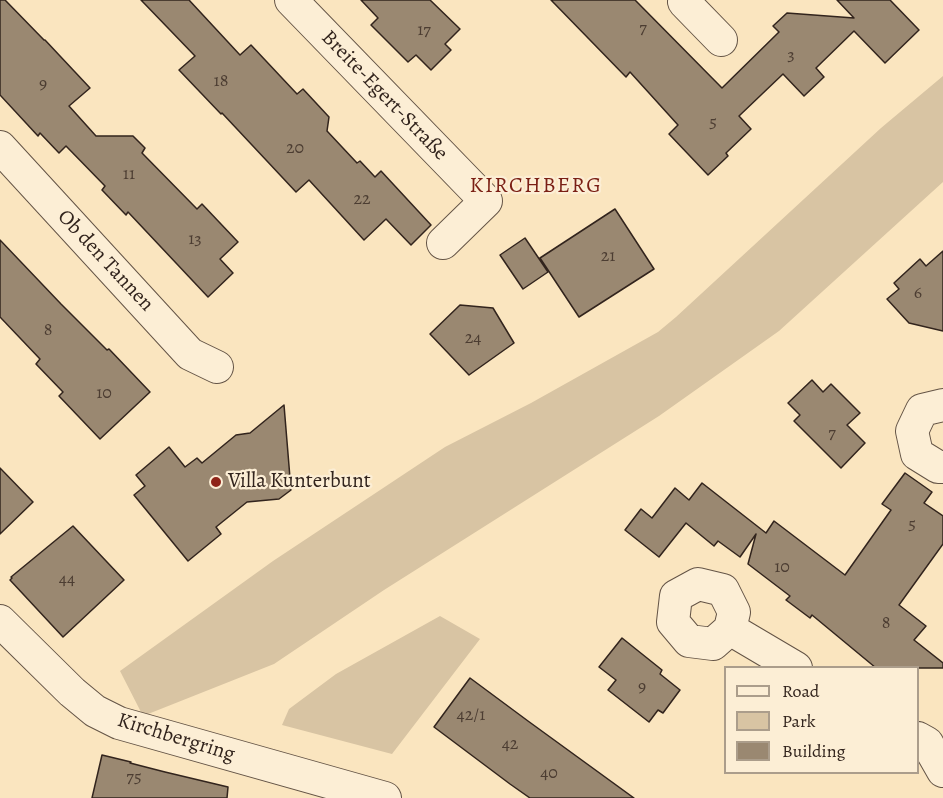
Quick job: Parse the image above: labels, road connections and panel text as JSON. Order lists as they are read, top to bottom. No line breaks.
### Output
{"streets":{"street":["Breite-Egert-Straße","Ob den Tannen","Kirchbergring"]},"districts":["KIRCHBERG"],"places":["Villa Kunterbunt"],"house_numbers":["7","17","3","18","9","5","20","11","22","13","21","6","8","24","10","7","5","10","44","8","9","42/1","42","40","75"],"legend":["Road","Park","Building"]}
